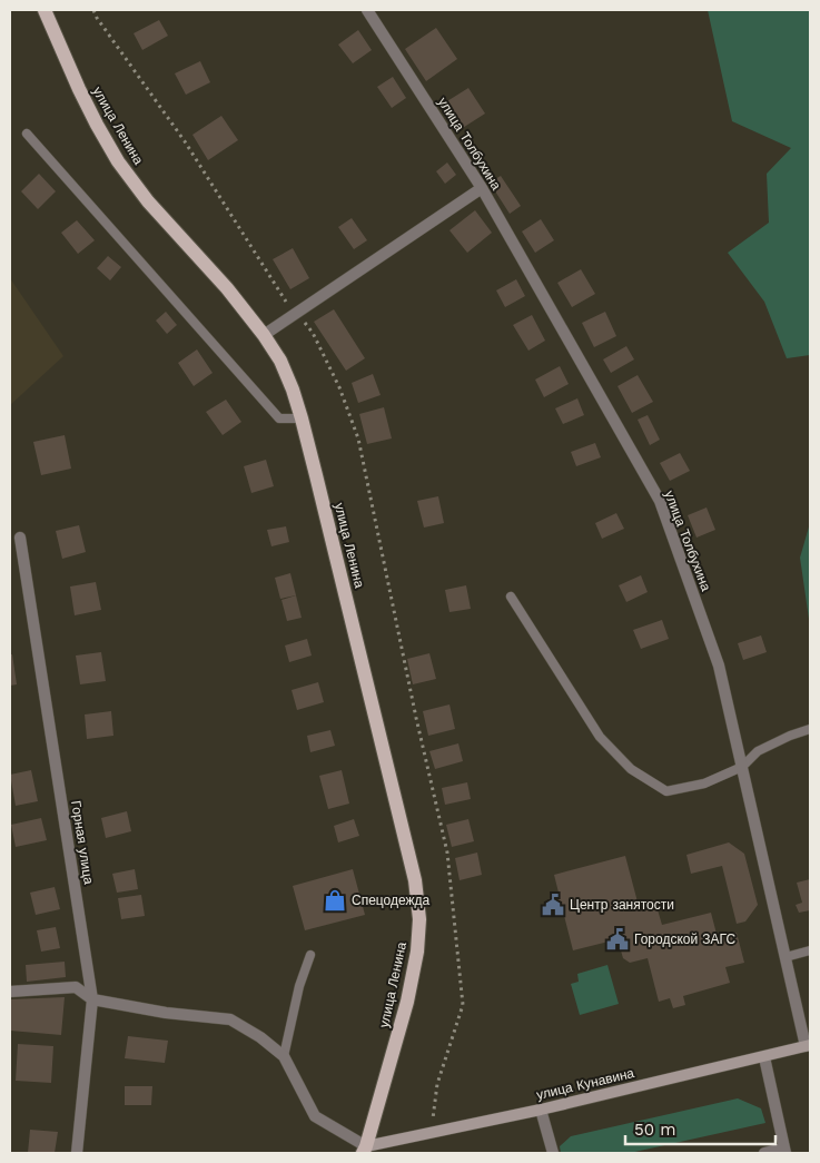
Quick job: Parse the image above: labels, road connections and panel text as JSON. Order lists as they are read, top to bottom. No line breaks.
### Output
{"streets":{"main road":["улица Ленина","улица Кунавина"],"street":["улица Толбухина","Горная улица"]},"crossings":[["улица Ленина","улица Кунавина"],["улица Толбухина","улица Кунавина"]],"places":{"shop":["Спецодежда"],"public building":["Центр занятости","Городской ЗАГС"]},"scale_bar":"50 m"}
